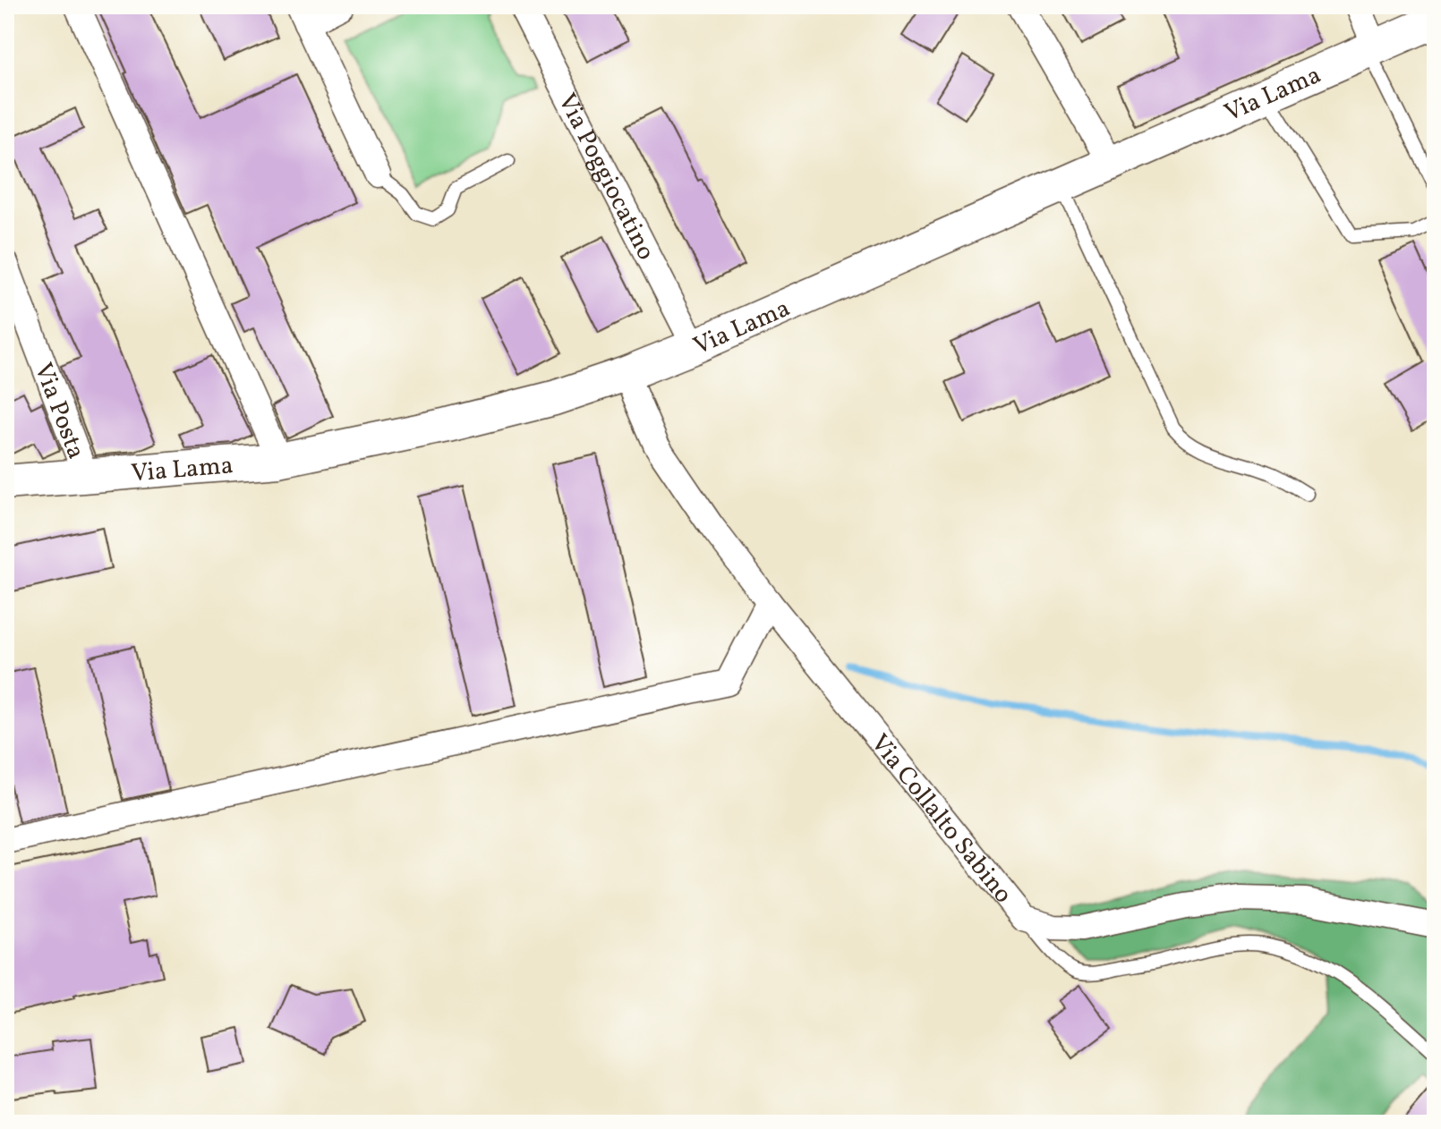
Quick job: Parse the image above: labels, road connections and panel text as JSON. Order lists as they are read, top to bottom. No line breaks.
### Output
{"streets":{"main road":["Via Lama"],"street":["Via Poggiocatino","Via Posta","Via Collalto Sabino"]},"crossings":[["Via Lama","Via Poggiocatino"],["Via Lama","Via Posta"],["Via Lama","Via Collalto Sabino"]]}
